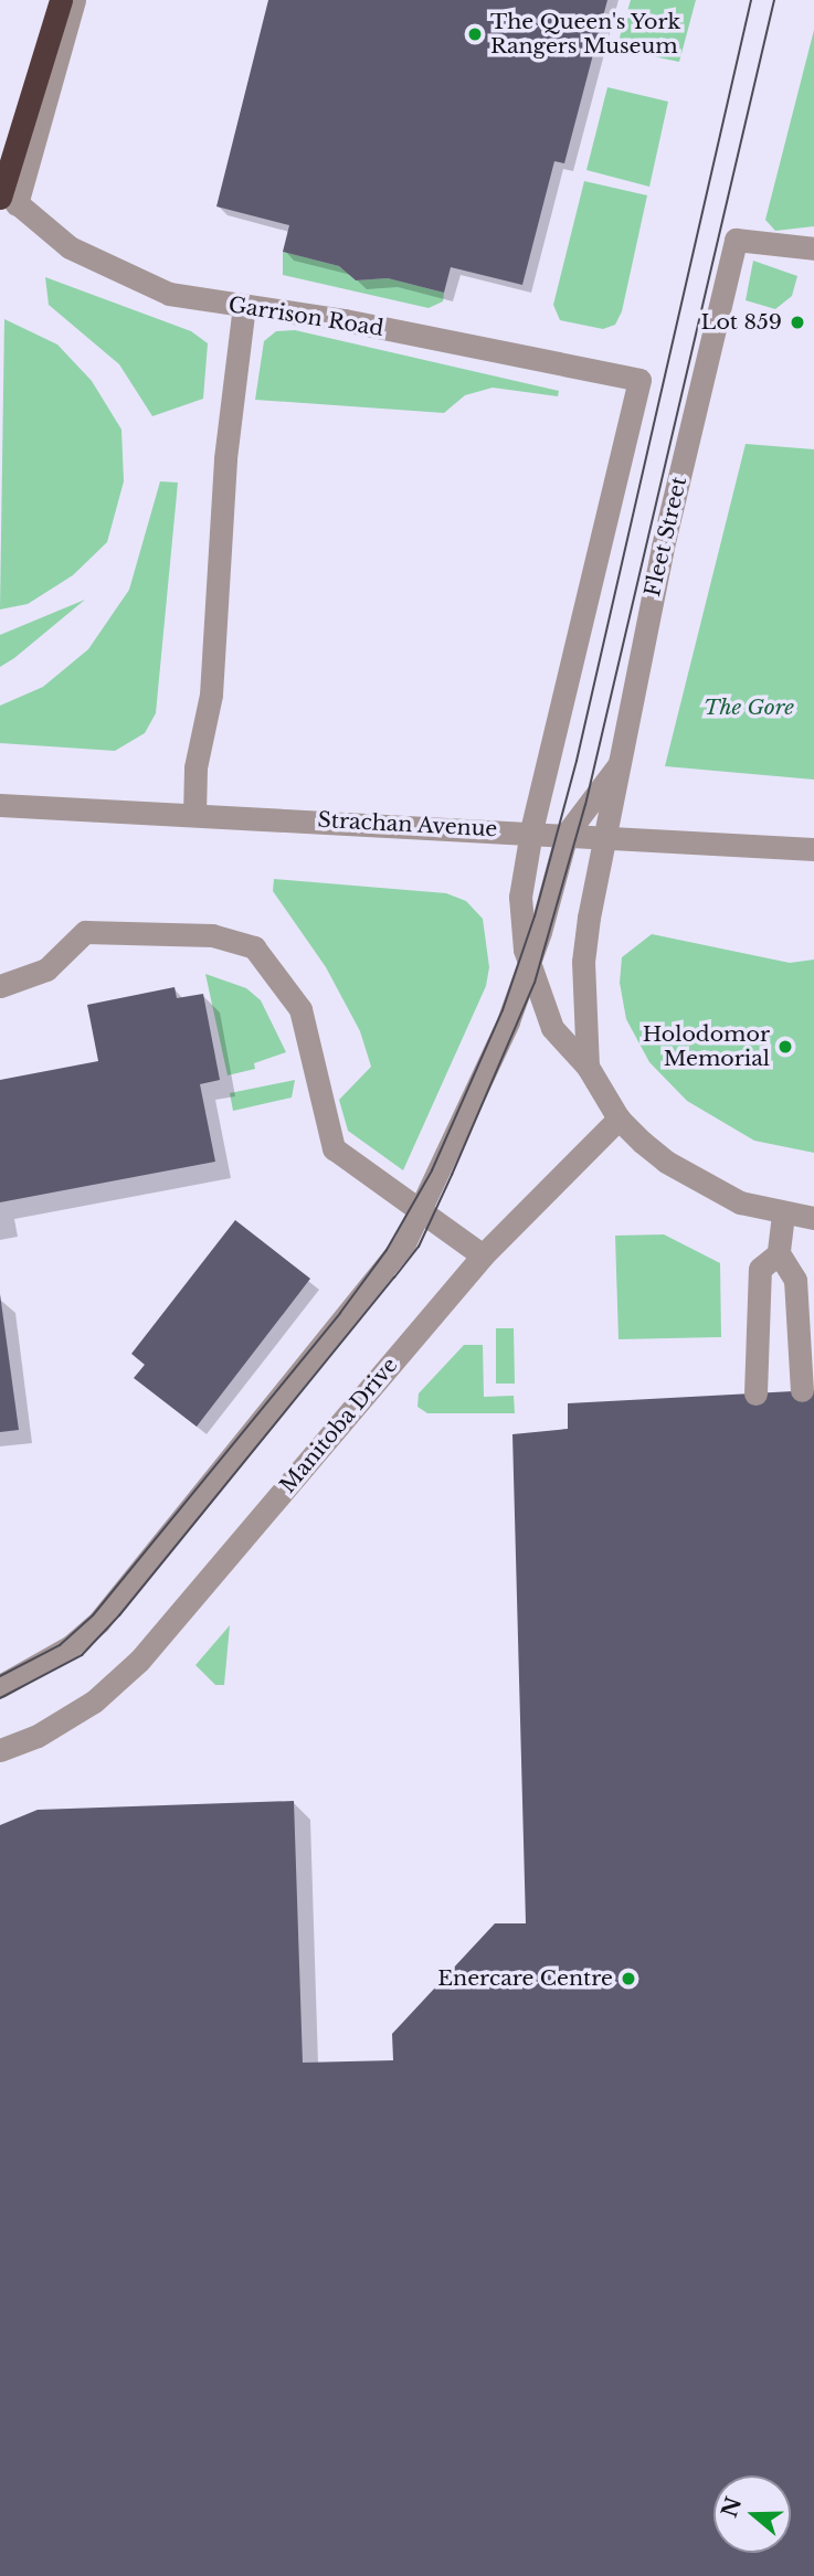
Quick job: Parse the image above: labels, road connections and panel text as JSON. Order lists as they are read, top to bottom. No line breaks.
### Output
{"streets":{"street":["Garrison Road","Fleet Street","Strachan Avenue","Manitoba Drive"]},"crossings":[["Garrison Road","Strachan Avenue"],["Fleet Street","Strachan Avenue"]],"parks":["The Gore"],"places":["The Queen's York Rangers Museum","Lot 859","Holodomor Memorial","Enercare Centre"],"north":"left"}
